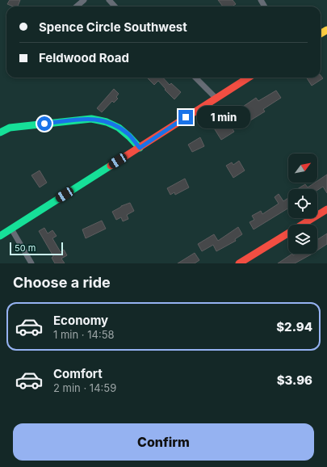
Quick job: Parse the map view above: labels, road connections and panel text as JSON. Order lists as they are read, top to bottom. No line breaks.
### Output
{"scale_bar":"50 m","north":"top right","page":{"banner":["Spence Circle Southwest","Feldwood Road"],"bubble":"1 min","scale":"50 m","heading":"Choose a ride","list":[{"name":"Economy","note":"1 min · 14:58","value":"$2.94"},{"name":"Comfort","note":"2 min · 14:59","value":"$3.96"}],"buttons":"Confirm"}}
